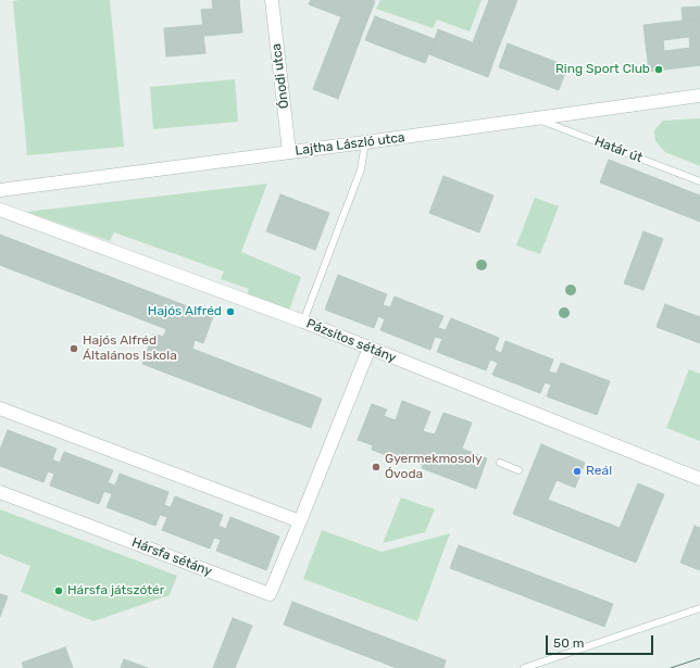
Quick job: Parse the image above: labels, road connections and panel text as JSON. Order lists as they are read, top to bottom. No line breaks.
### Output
{"streets":{"street":["Ónodi utca","Lajtha László utca","Pázsitos sétány","Hársfa sétány"],"lane":["Határ út"]},"crossings":[["Ónodi utca","Lajtha László utca"],["Lajtha László utca","Határ út"],["Pázsitos sétány","Hársfa sétány"]],"places":["Ring Sport Club","Hajós Alfréd","Hajós Alfréd Általános Iskola","Gyermekmosoly Óvoda","Reál","Hársfa játszótér"],"scale_bar":"50 m"}
